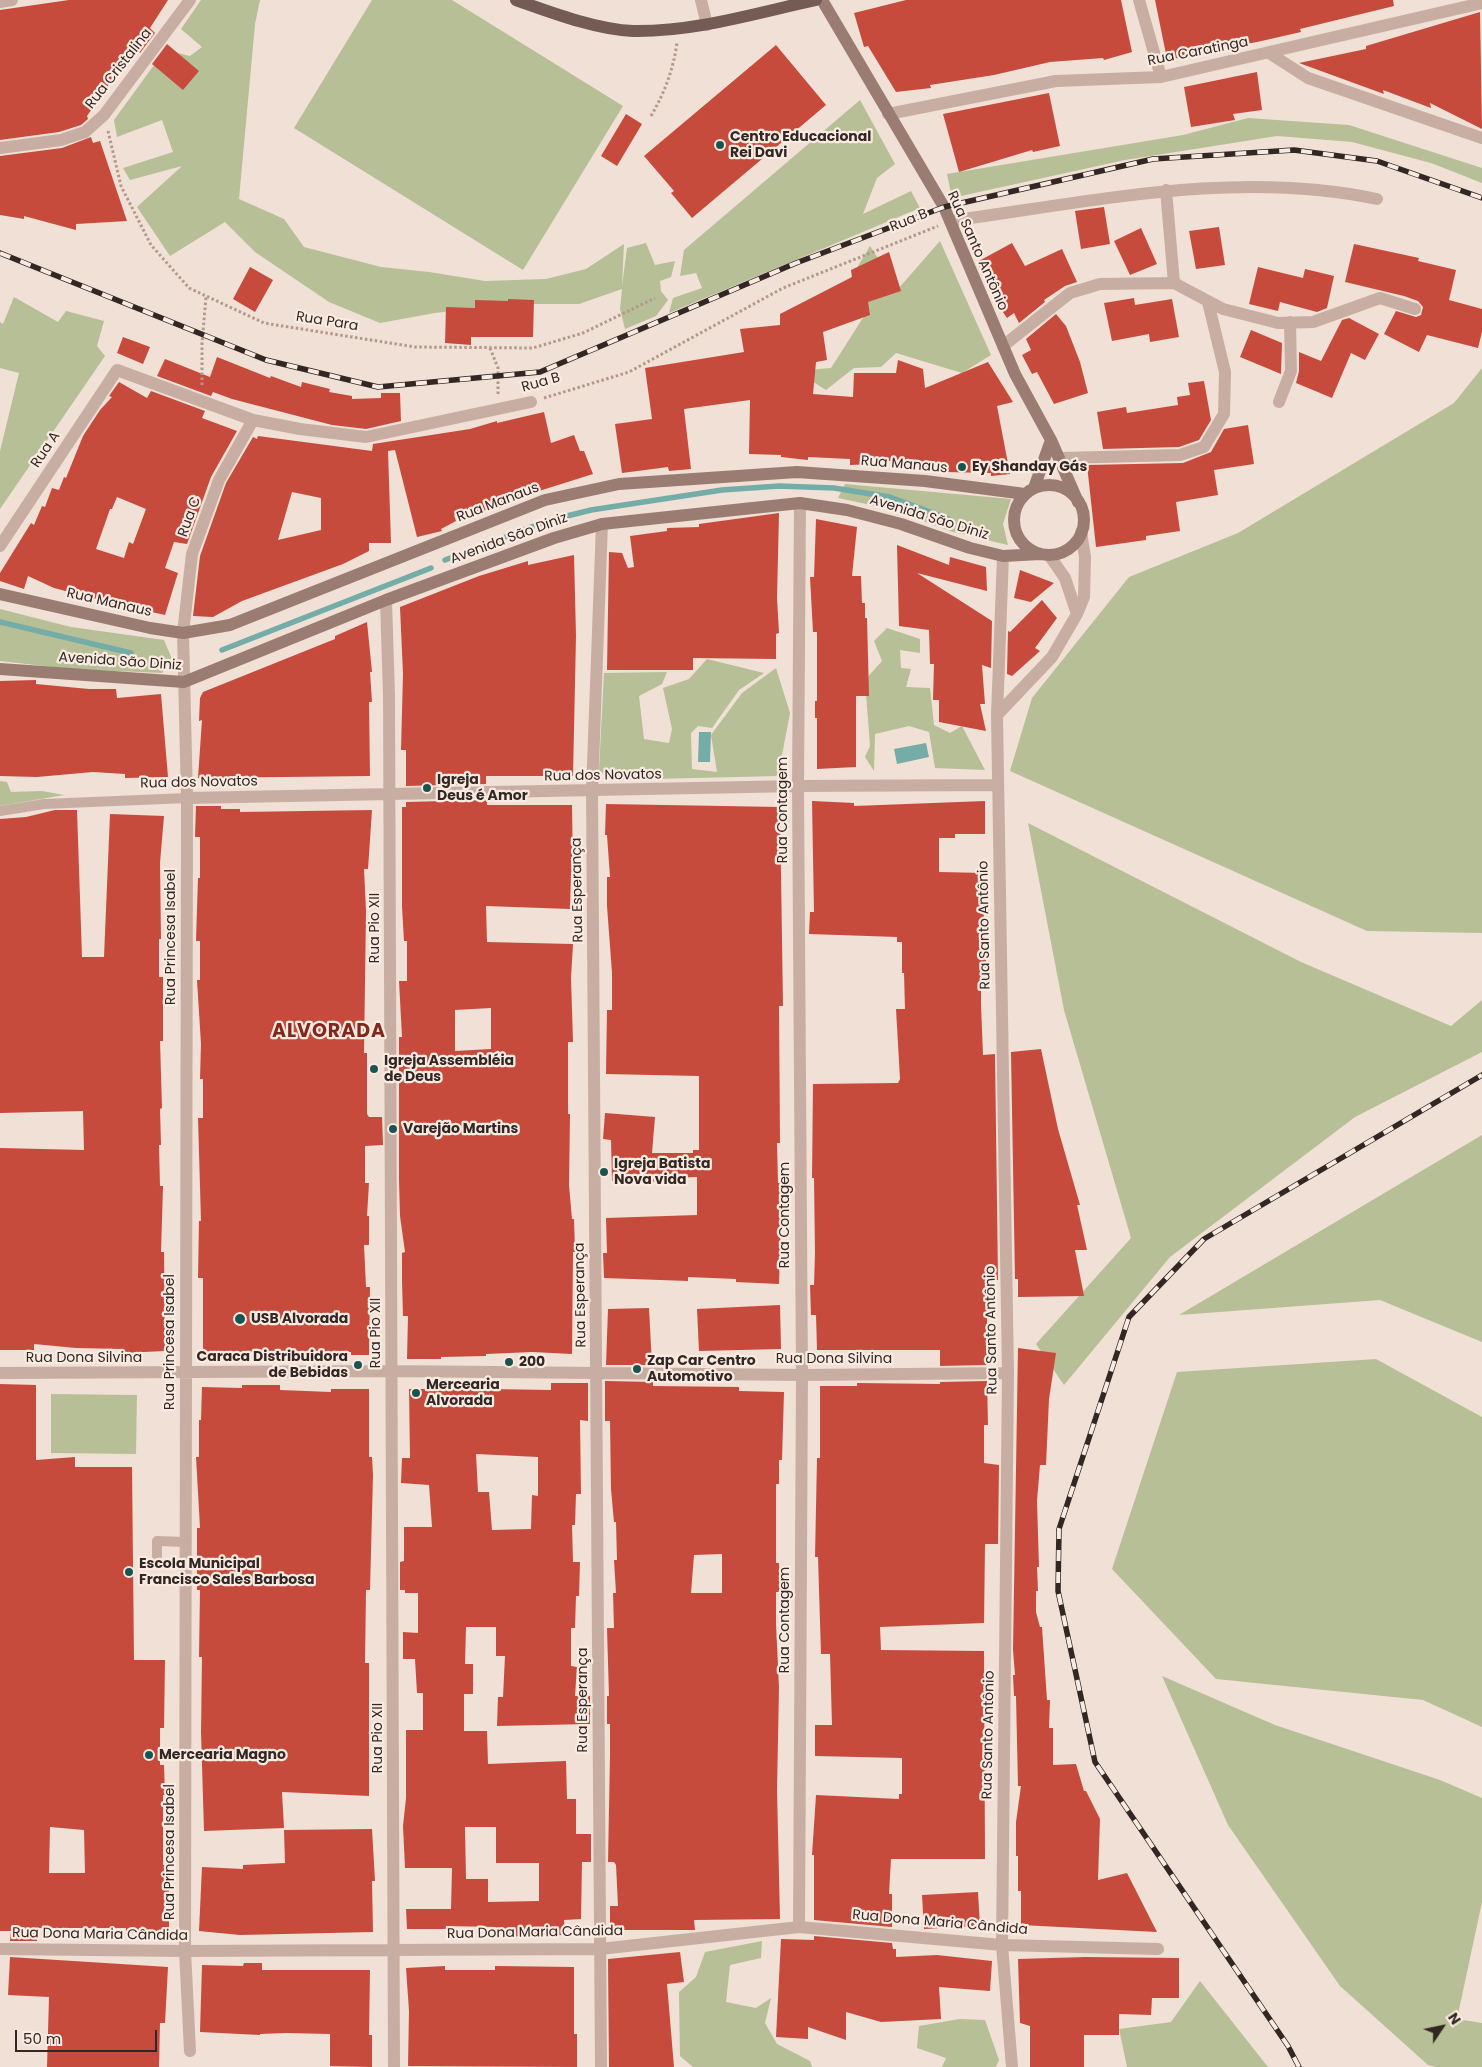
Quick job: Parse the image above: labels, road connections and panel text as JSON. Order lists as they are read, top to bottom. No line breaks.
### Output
{"streets":{"street":["Rua Caratinga","Rua Cristalina","Rua B","Rua Santo Antônio","Rua A","Rua Manaus","Rua C","Avenida São Diniz","Rua dos Novatos","Rua Contagem","Rua Esperança","Rua Pio XII","Rua Princesa Isabel","Rua Dona Silvina","Rua Dona Maria Cândida"],"path":["Rua Para"]},"crossings":[["Rua Caratinga","Rua Santo Antônio"],["Rua Cristalina","Rua Para"],["Rua B","Rua Santo Antônio"],["Rua B","Rua A"],["Rua B","Rua C"],["Rua Santo Antônio","Rua Manaus"],["Rua Santo Antônio","Avenida São Diniz"],["Rua Santo Antônio","Rua dos Novatos"],["Rua Santo Antônio","Rua Dona Silvina"],["Rua Santo Antônio","Rua Dona Maria Cândida"],["Rua Manaus","Rua C"],["Rua Manaus","Avenida São Diniz"],["Rua Manaus","Rua Princesa Isabel"],["Rua C","Rua Princesa Isabel"],["Avenida São Diniz","Rua Contagem"],["Avenida São Diniz","Rua Esperança"],["Avenida São Diniz","Rua Pio XII"],["Avenida São Diniz","Rua Princesa Isabel"],["Rua dos Novatos","Rua Contagem"],["Rua dos Novatos","Rua Esperança"],["Rua dos Novatos","Rua Pio XII"],["Rua dos Novatos","Rua Princesa Isabel"],["Rua Contagem","Rua Dona Silvina"],["Rua Contagem","Rua Dona Maria Cândida"],["Rua Esperança","Rua Dona Silvina"],["Rua Esperança","Rua Dona Maria Cândida"],["Rua Pio XII","Rua Dona Silvina"],["Rua Pio XII","Rua Dona Maria Cândida"],["Rua Princesa Isabel","Rua Dona Silvina"],["Rua Princesa Isabel","Rua Dona Maria Cândida"]],"districts":["ALVORADA"],"places":["Centro Educacional Rei Davi","Ey Shanday Gás","Igreja Deus é Amor","Igreja Assembléia de Deus","Varejão Martins","Igreja Batista Nova vida","USB Alvorada","200","Caraca Distribuidora de Bebidas","Zap Car Centro Automotivo","Mercearia Alvorada","Escola Municipal Francisco Sales Barbosa","Mercearia Magno"],"scale_bar":"50 m","north":"top right"}
